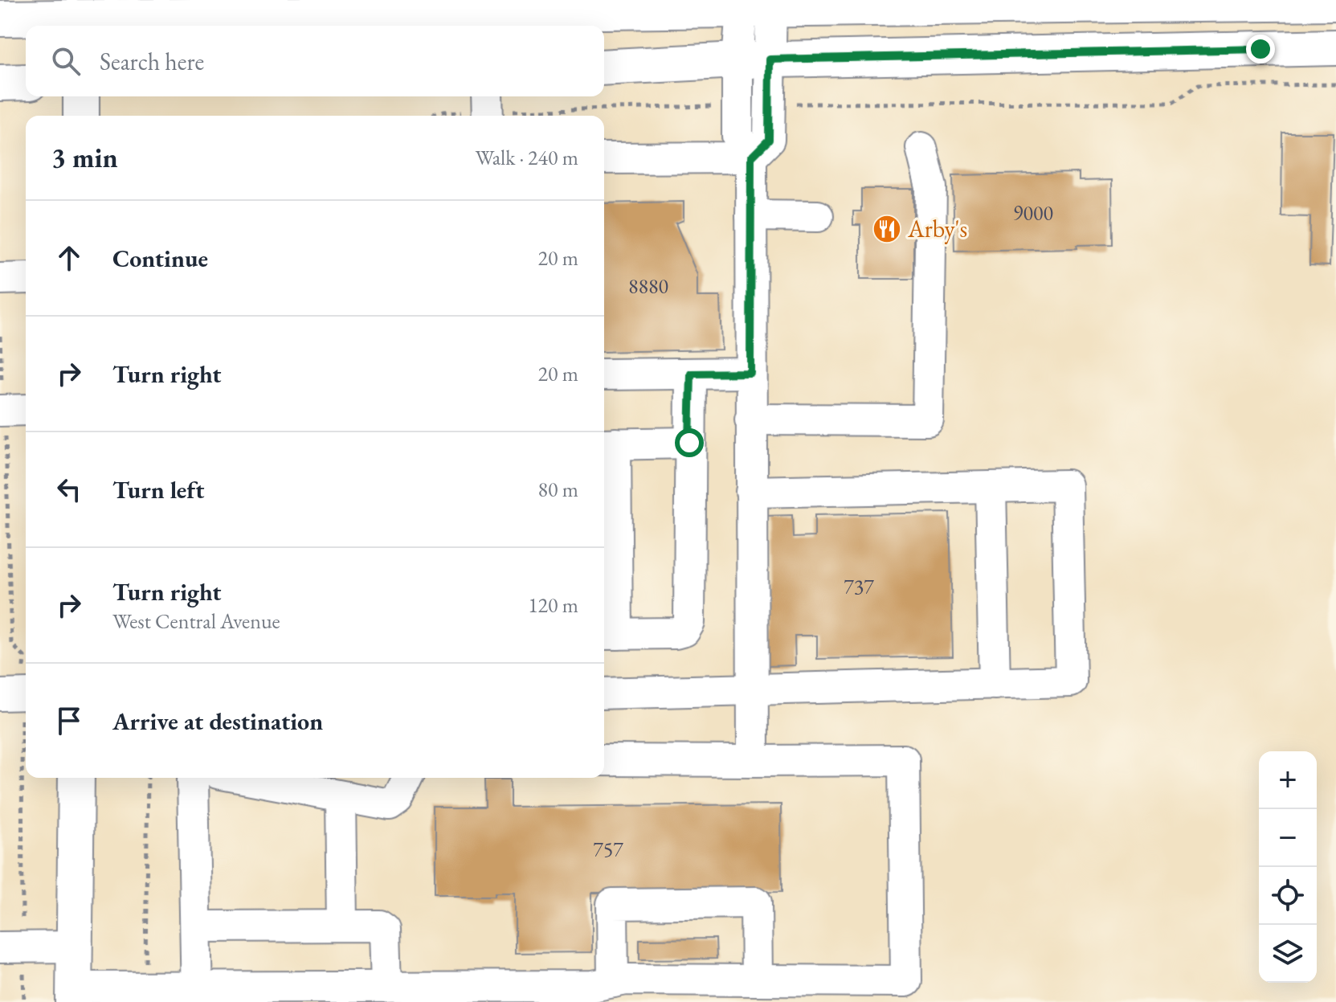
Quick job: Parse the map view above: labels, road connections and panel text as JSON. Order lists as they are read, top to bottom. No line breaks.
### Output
{"places":{"restaurant":["Arby's"]},"house_numbers":["9000","8880","737","757"],"page":{"search":"Search here","heading":["3 min","Walk · 240 m"],"list":[["Continue","20 m"],["Turn right","20 m"],["Turn left","80 m"],["Turn right","West Central Avenue","120 m"],"Arrive at destination"],"map_buttons":["+","−"]}}
